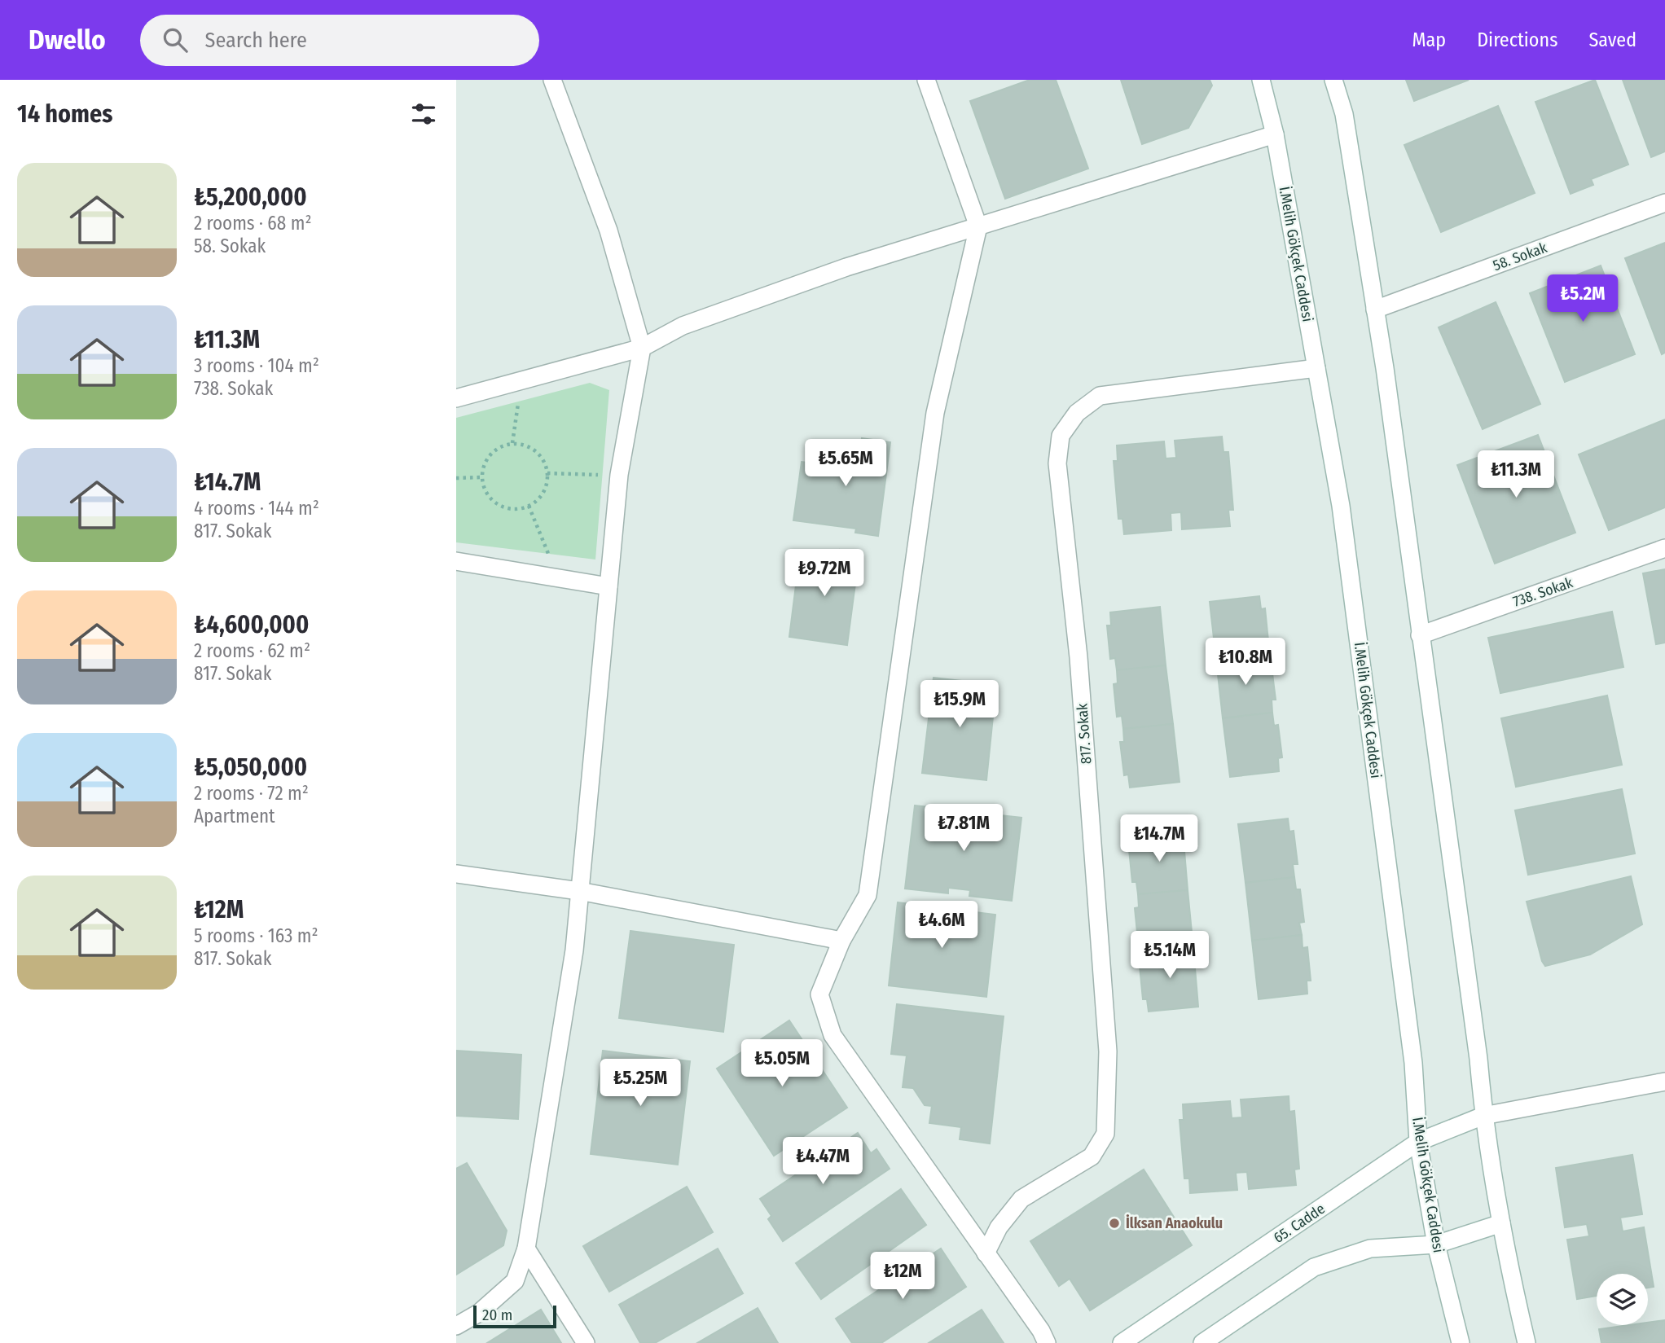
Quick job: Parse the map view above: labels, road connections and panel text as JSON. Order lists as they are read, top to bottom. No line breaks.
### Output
{"streets":{"street":["İ.Melih Gökçek Caddesi","58. Sokak","738. Sokak","817. Sokak","65. Cadde"]},"crossings":[["İ.Melih Gökçek Caddesi","817. Sokak"],["İ.Melih Gökçek Caddesi","65. Cadde"]],"places":["İlksan Anaokulu"],"scale_bar":"20 m","page":{"header":"Dwello","search":"Search here","nav":["Map","Directions","Saved"],"heading":"14 homes","list":[{"name":"₺5,200,000","note":"2 rooms · 68 m² · 58. Sokak"},{"name":"₺11.3M","note":"3 rooms · 104 m² · 738. Sokak"},{"name":"₺14.7M","note":"4 rooms · 144 m² · 817. Sokak"},{"name":"₺4,600,000","note":"2 rooms · 62 m² · 817. Sokak"},{"name":"₺5,050,000","note":"2 rooms · 72 m² · Apartment"},{"name":"₺12M","note":"5 rooms · 163 m² · 817. Sokak"}],"price":["₺5.2M","₺5.65M","₺11.3M","₺9.72M","₺10.8M","₺15.9M","₺7.81M","₺14.7M","₺4.6M","₺5.14M","₺5.05M","₺5.25M","₺4.47M","₺12M"],"scale":"20 m"}}
